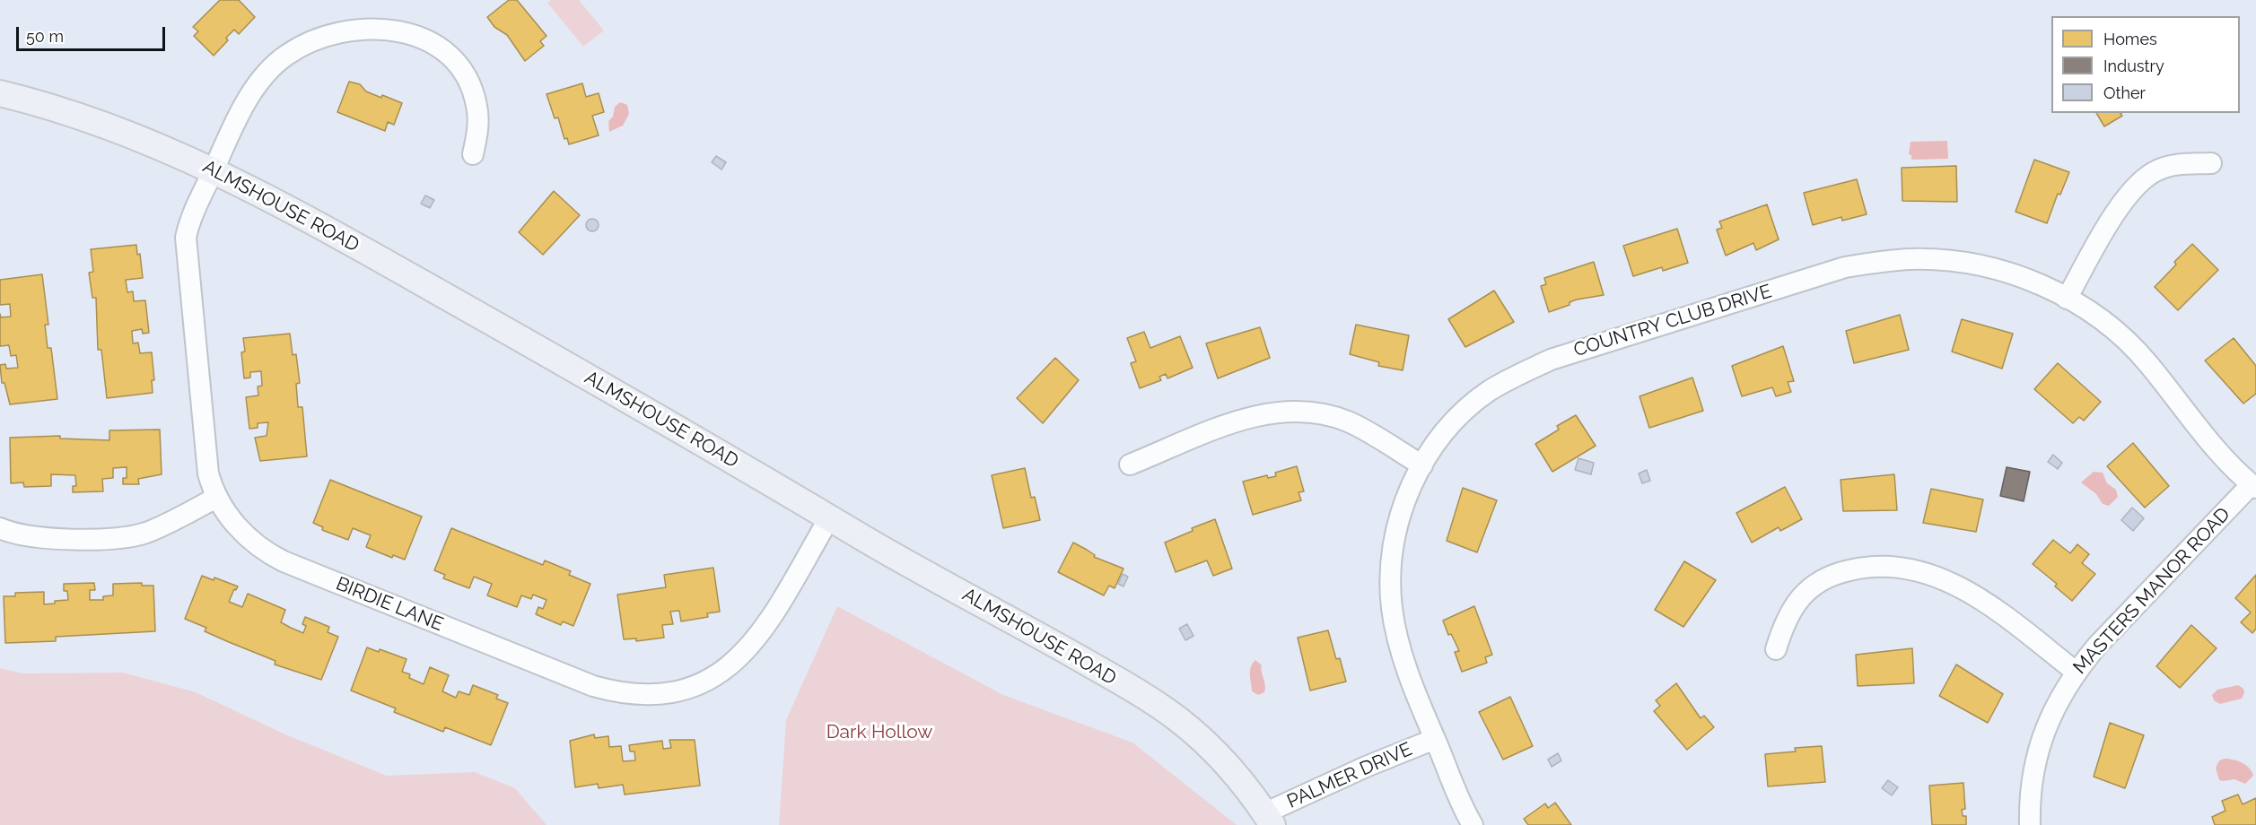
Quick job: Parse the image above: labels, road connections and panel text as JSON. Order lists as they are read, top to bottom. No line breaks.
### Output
{"streets":{"main road":["ALMSHOUSE ROAD"],"street":["COUNTRY CLUB DRIVE","MASTERS MANOR ROAD","BIRDIE LANE","PALMER DRIVE"]},"crossings":[["ALMSHOUSE ROAD","BIRDIE LANE"],["ALMSHOUSE ROAD","PALMER DRIVE"],["COUNTRY CLUB DRIVE","MASTERS MANOR ROAD"],["COUNTRY CLUB DRIVE","PALMER DRIVE"]],"parks":["Dark Hollow"],"legend":["Homes","Industry","Other"],"scale_bar":"50 m"}
